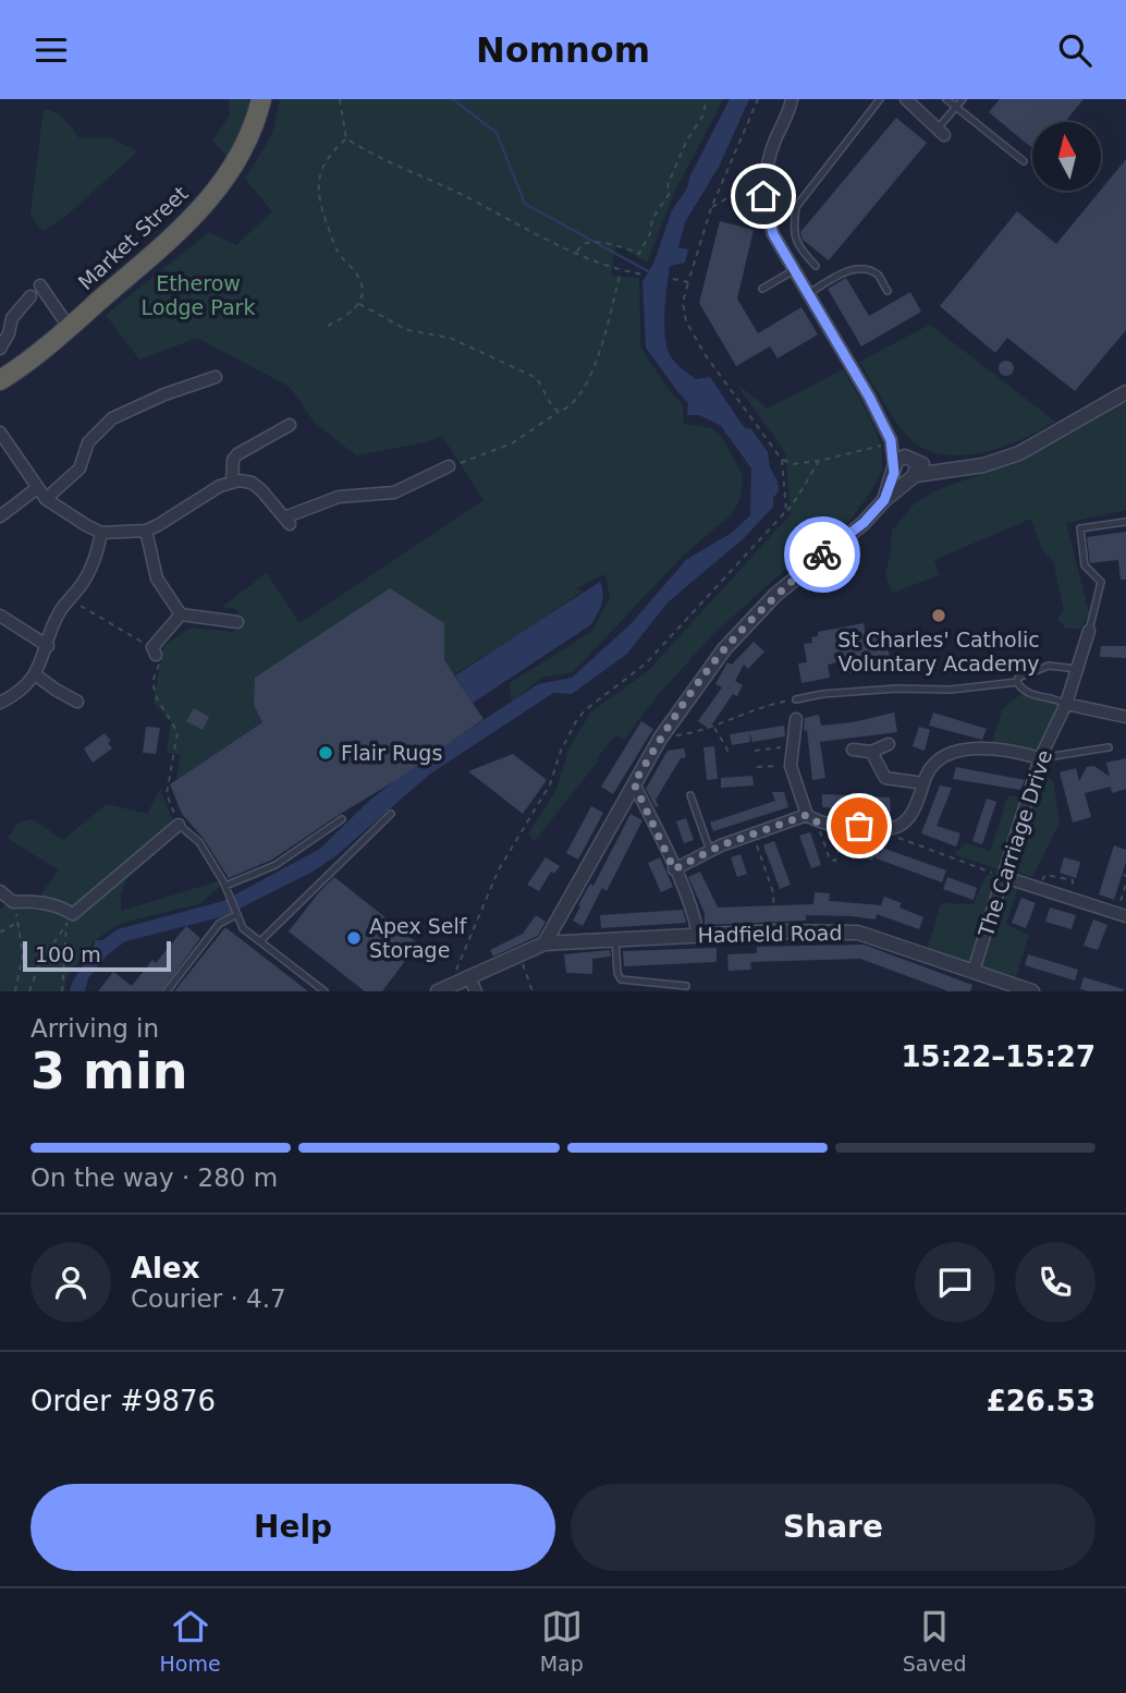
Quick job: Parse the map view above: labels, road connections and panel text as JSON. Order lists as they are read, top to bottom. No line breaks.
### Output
{"streets":{"highway":["Market Street"],"street":["The Carriage Drive","Hadfield Road"]},"crossings":[["The Carriage Drive","Hadfield Road"]],"parks":["Etherow Lodge Park"],"places":["St Charles' Catholic Voluntary Academy","Flair Rugs","Apex Self Storage"],"scale_bar":"100 m","north":"top","page":{"header":"Nomnom","scale":"100 m","heading":["3 min","Arriving in","15:22–15:27"],"panel":["Alex","Courier · 4.7","Order #9876","£26.53"],"bar":"On the way · 280 m","buttons":["Help","Share"],"tabs":["Home","Map","Saved"]}}
